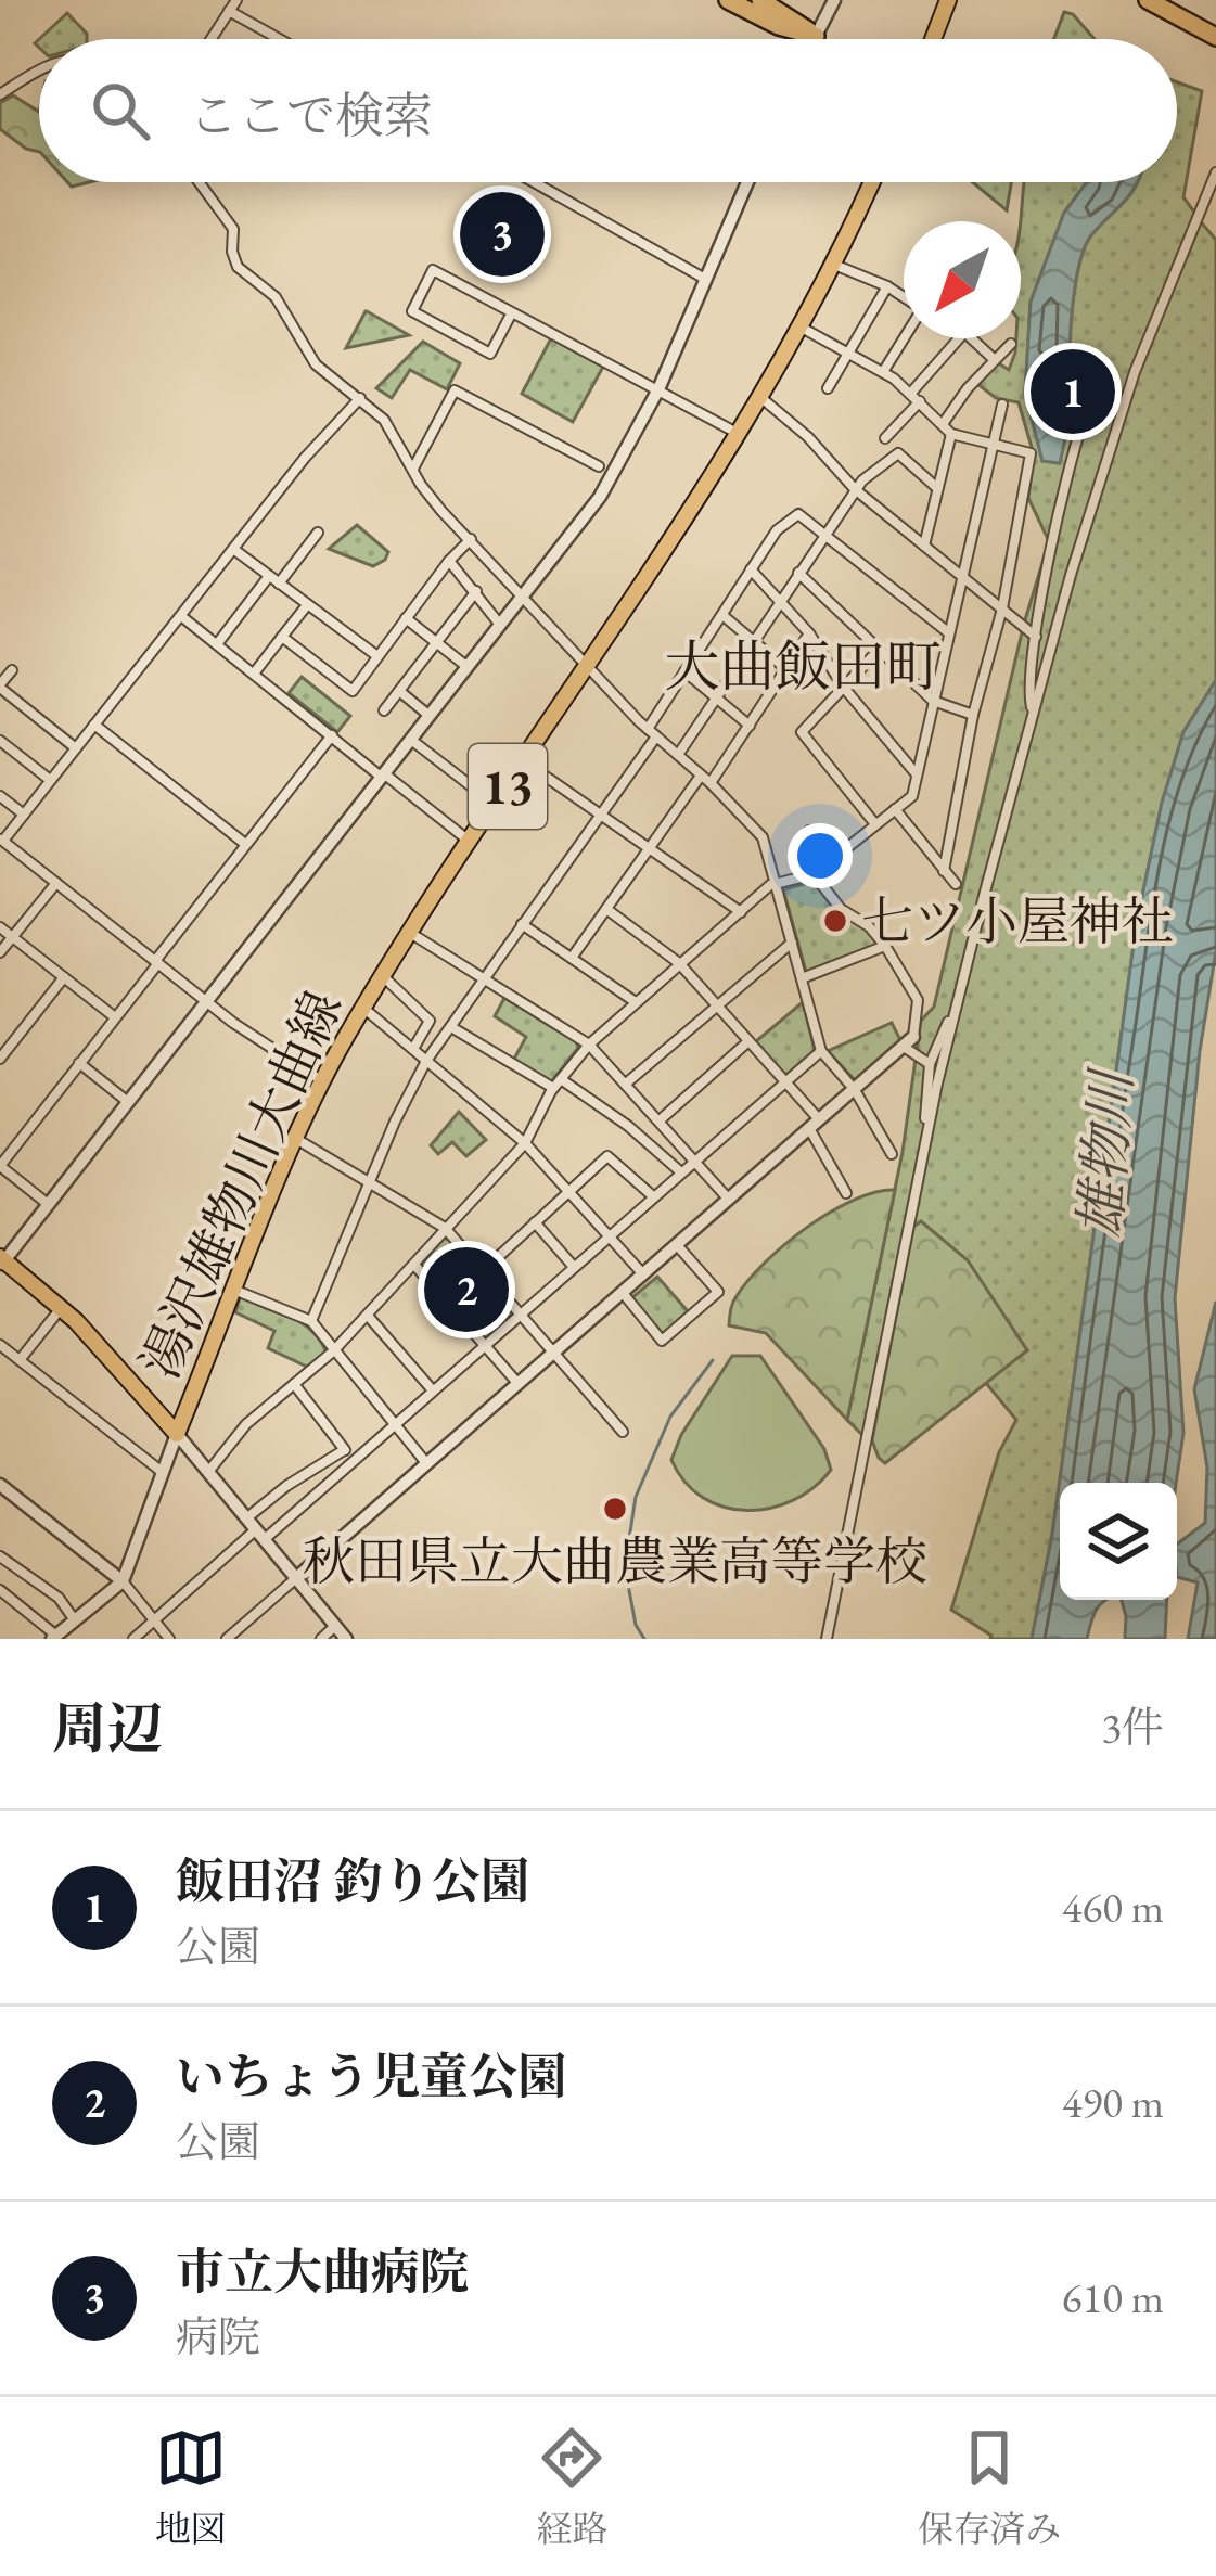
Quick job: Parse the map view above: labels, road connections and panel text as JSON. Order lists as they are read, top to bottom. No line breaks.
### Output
{"streets":{"main road":["13","湯沢雄物川大曲線"]},"districts":["大曲飯田町"],"water":["雄物川"],"places":["七ツ小屋神社","秋田県立大曲農業高等学校"],"north":"bottom left","page":{"search":"ここで検索","pins":["3","1","2"],"heading":["周辺","3件"],"list":[{"mark":"1","name":"飯田沼 釣り公園","note":"公園","value":"460 m"},{"mark":"2","name":"いちょう児童公園","note":"公園","value":"490 m"},{"mark":"3","name":"市立大曲病院","note":"病院","value":"610 m"}],"nav":["地図","経路","保存済み"]}}
